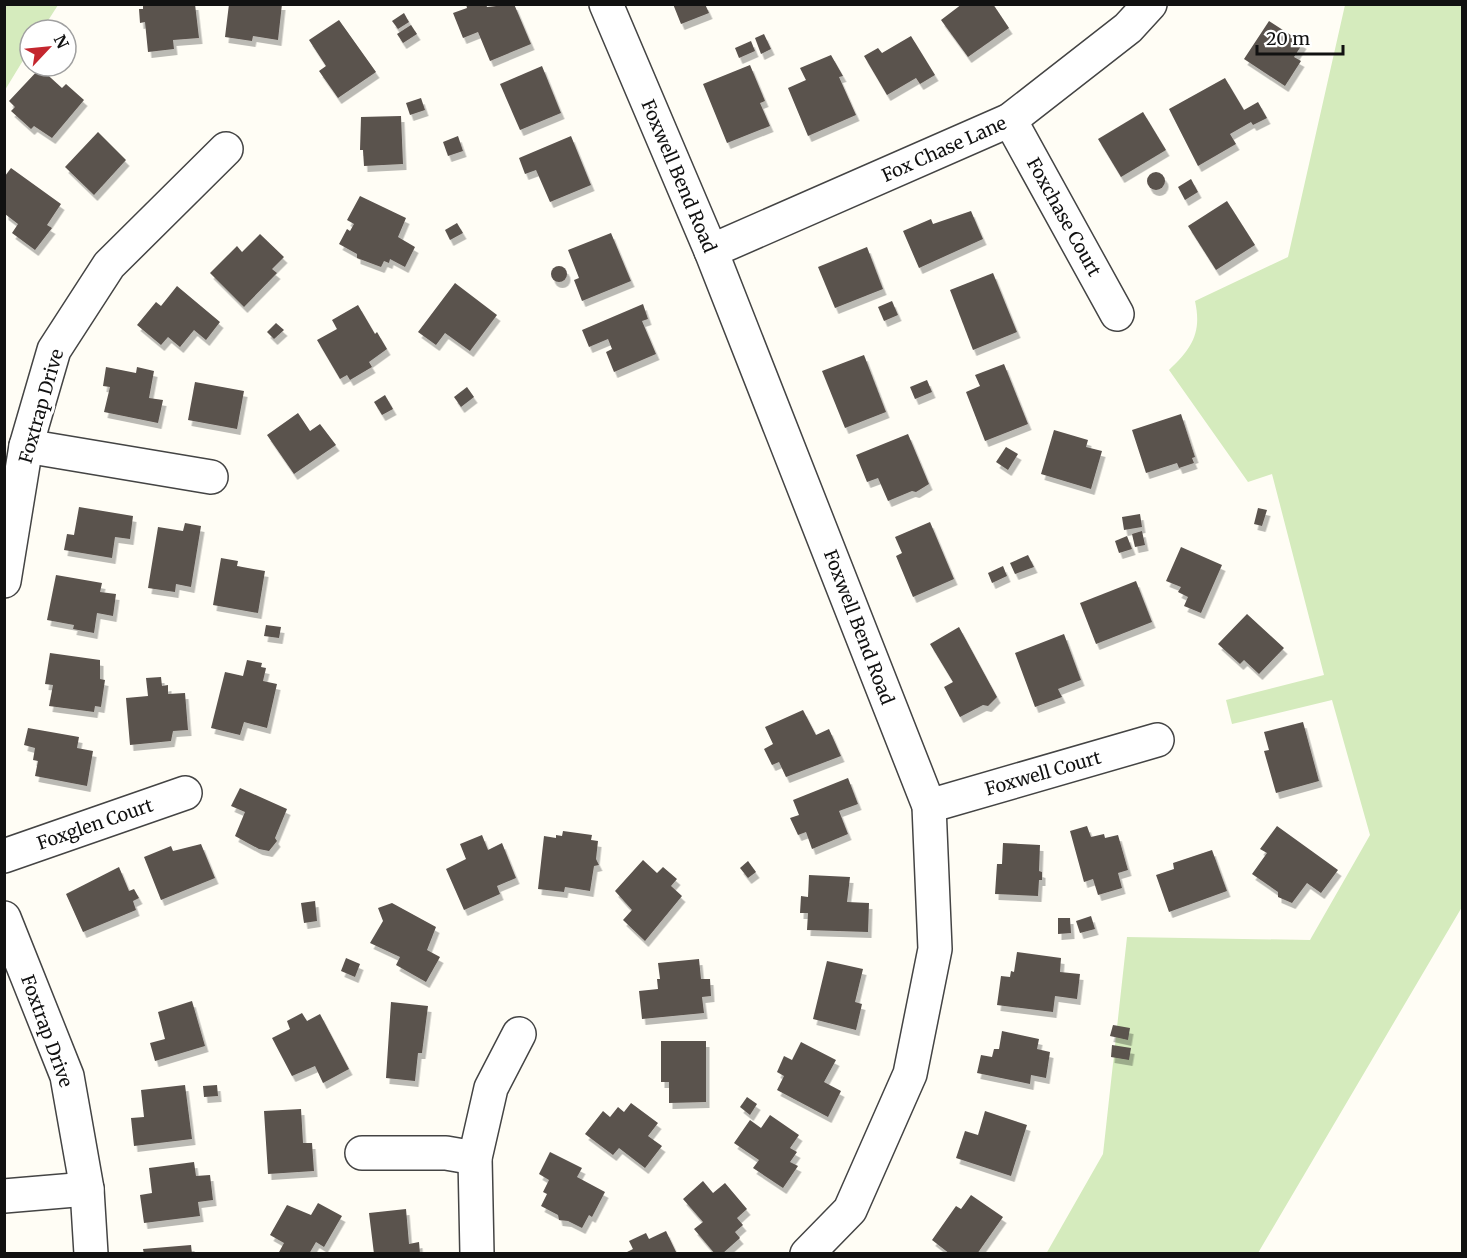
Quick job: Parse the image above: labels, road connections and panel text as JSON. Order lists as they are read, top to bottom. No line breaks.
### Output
{"streets":{"street":["Fox Chase Lane","Foxwell Bend Road","Foxchase Court","Foxtrap Drive","Foxwell Court","Foxglen Court"]},"crossings":[["Fox Chase Lane","Foxwell Bend Road"],["Fox Chase Lane","Foxchase Court"],["Foxwell Bend Road","Foxwell Court"]],"scale_bar":"20 m","north":"top right"}
